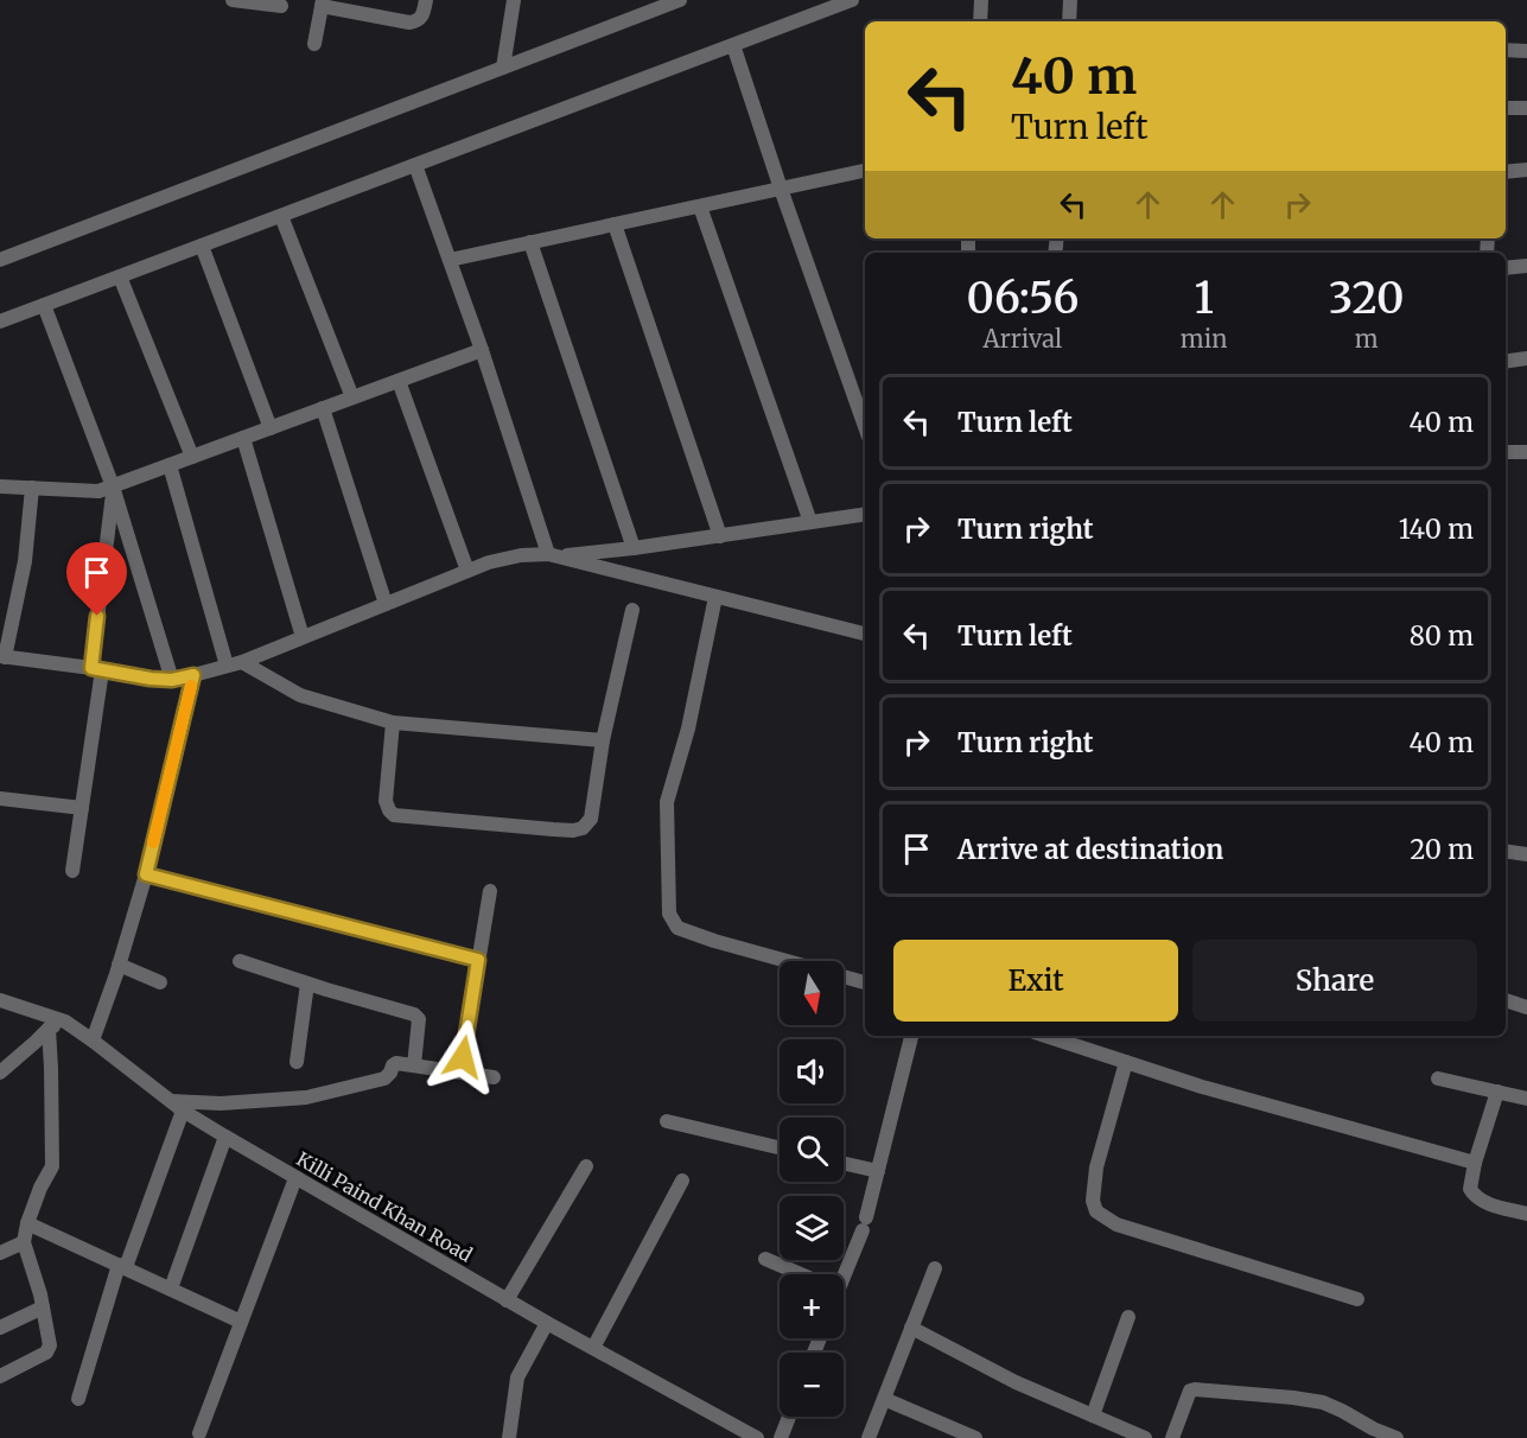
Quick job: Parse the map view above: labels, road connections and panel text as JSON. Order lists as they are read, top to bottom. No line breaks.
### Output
{"streets":{"street":["Killi Paind Khan Road"]},"north":"bottom","page":{"turn":["40 m","Turn left"],"eta":["06:56","Arrival","1","min","320","m"],"list":[{"name":"Turn left","value":"40 m"},{"name":"Turn right","value":"140 m"},{"name":"Turn left","value":"80 m"},{"name":"Turn right","value":"40 m"},{"name":"Arrive at destination","value":"20 m"}],"buttons":["Exit","Share"],"map_buttons":["+","−"]}}
